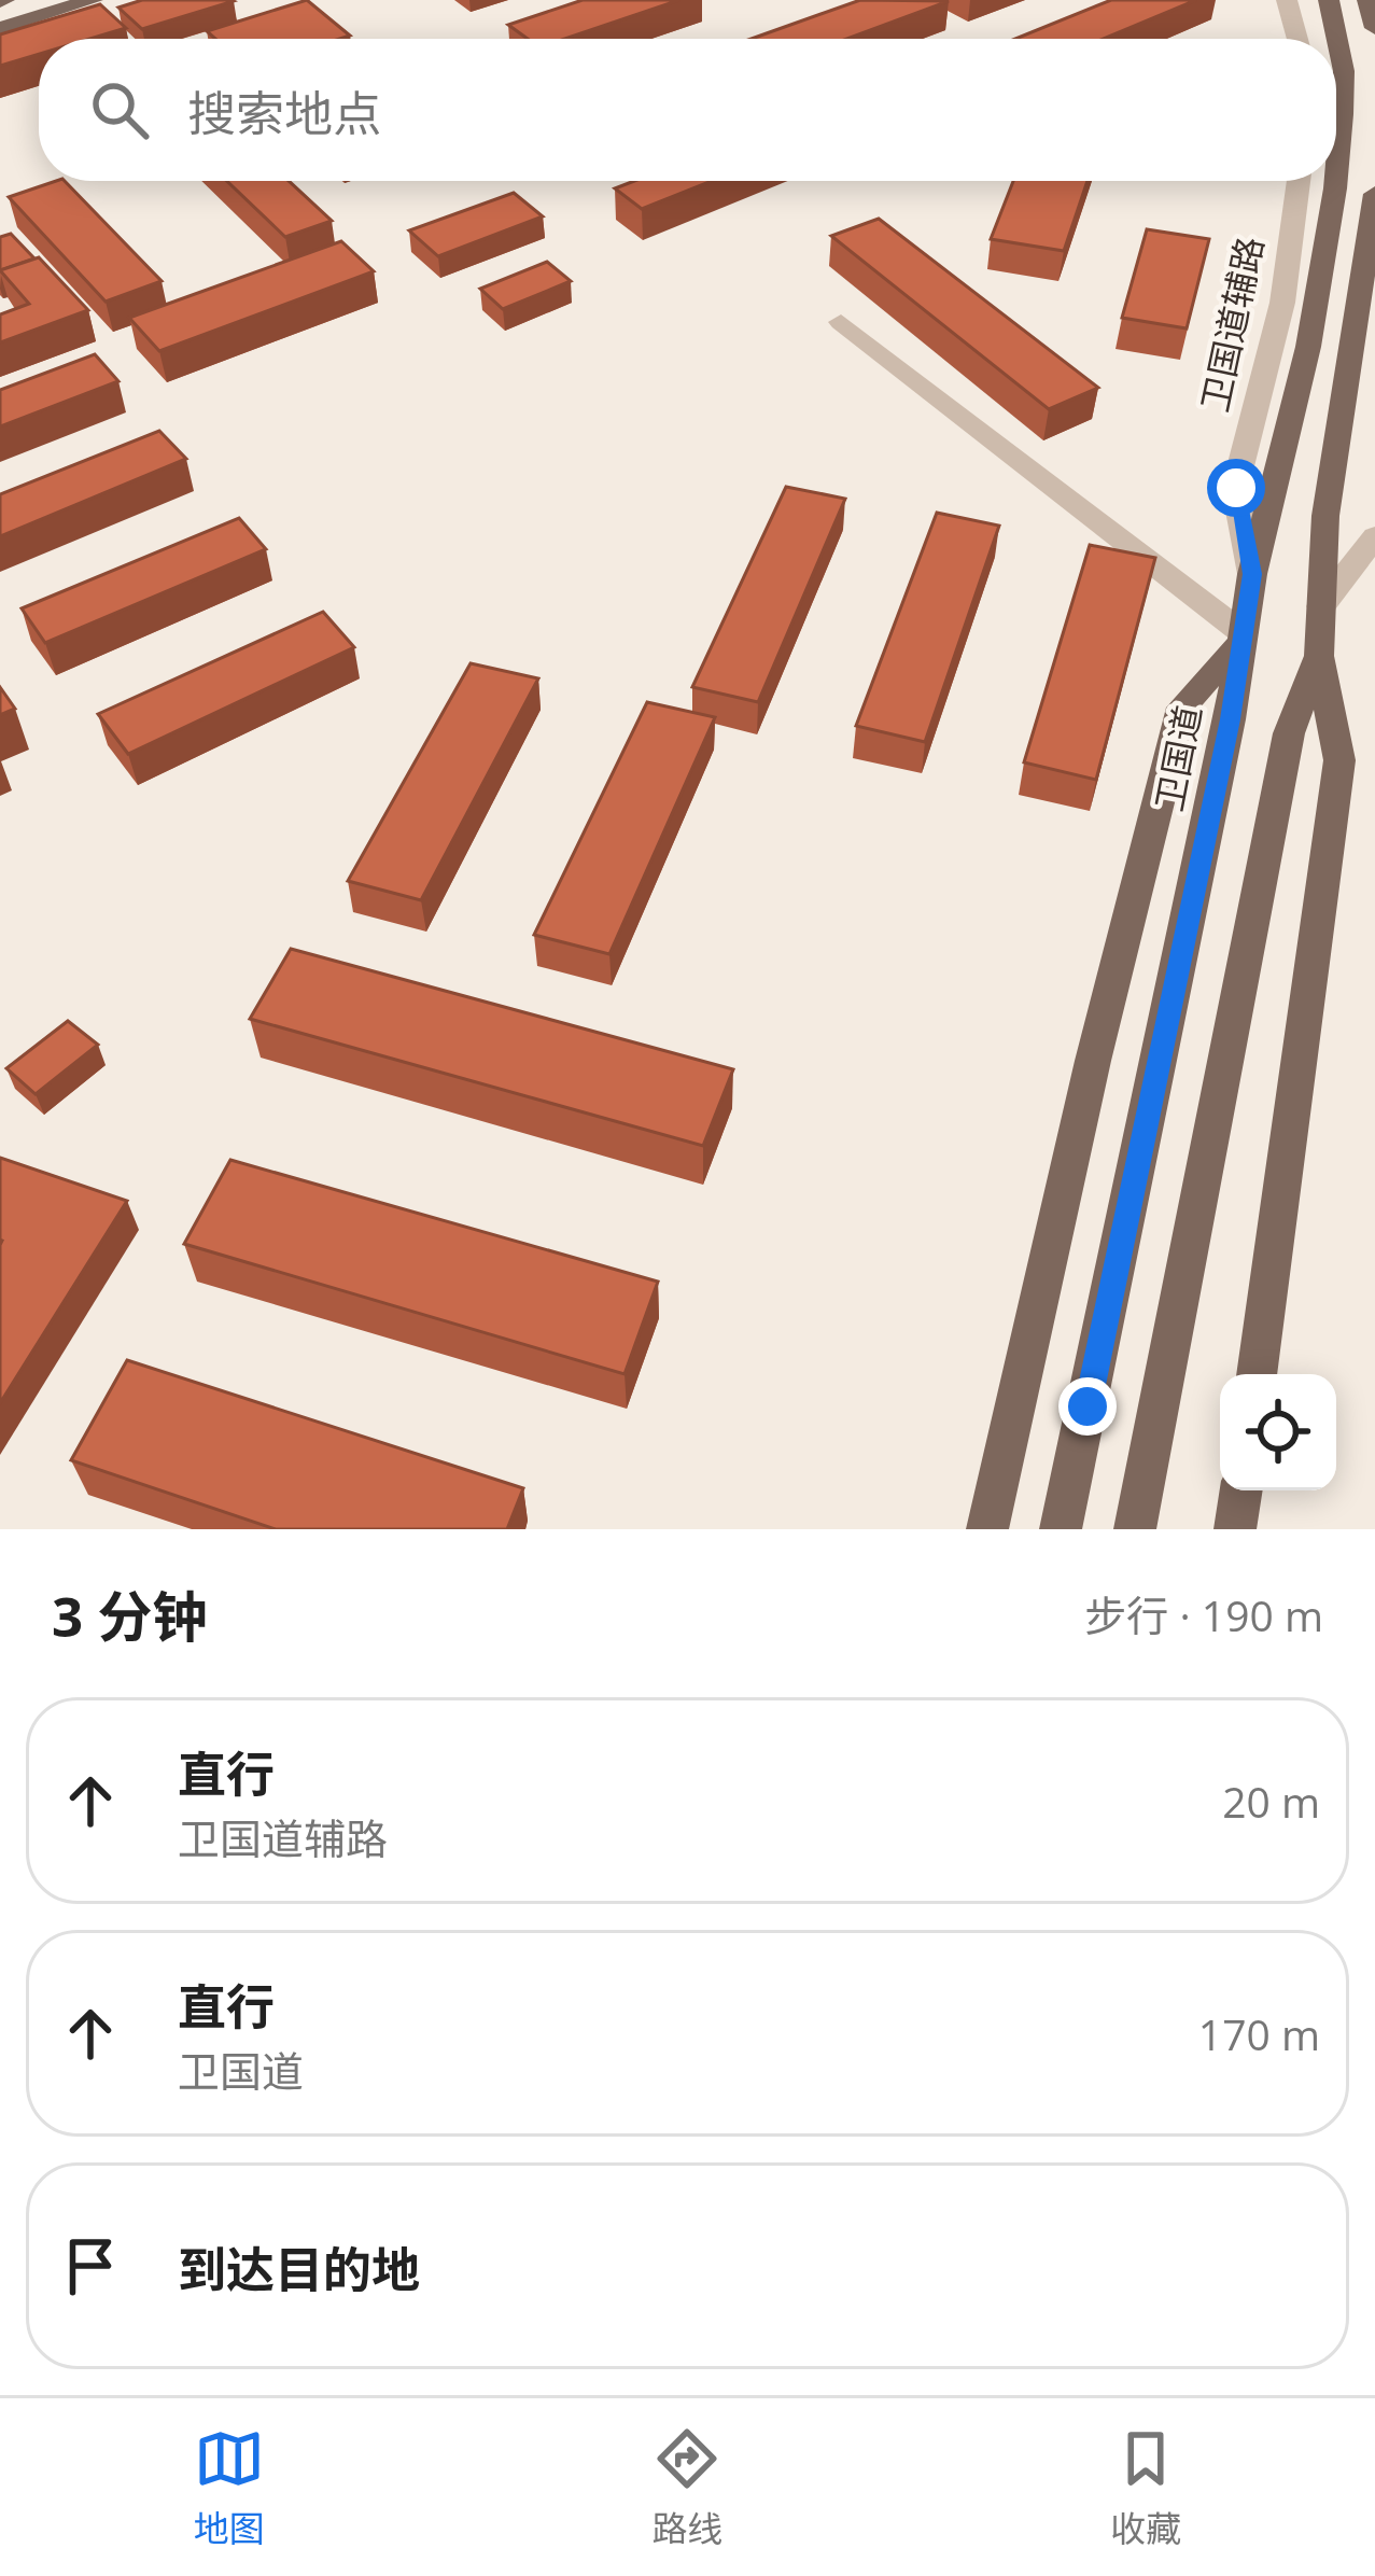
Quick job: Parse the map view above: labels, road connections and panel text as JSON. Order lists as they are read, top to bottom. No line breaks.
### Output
{"streets":{"main road":["卫国道"],"street":["卫国道辅路"]},"crossings":[["卫国道辅路","卫国道"]],"page":{"search":"搜索地点","heading":["3 分钟","步行 · 190 m"],"list":[["直行","卫国道辅路","20 m"],["直行","卫国道","170 m"],"到达目的地"],"nav":["地图","路线","收藏"]}}
